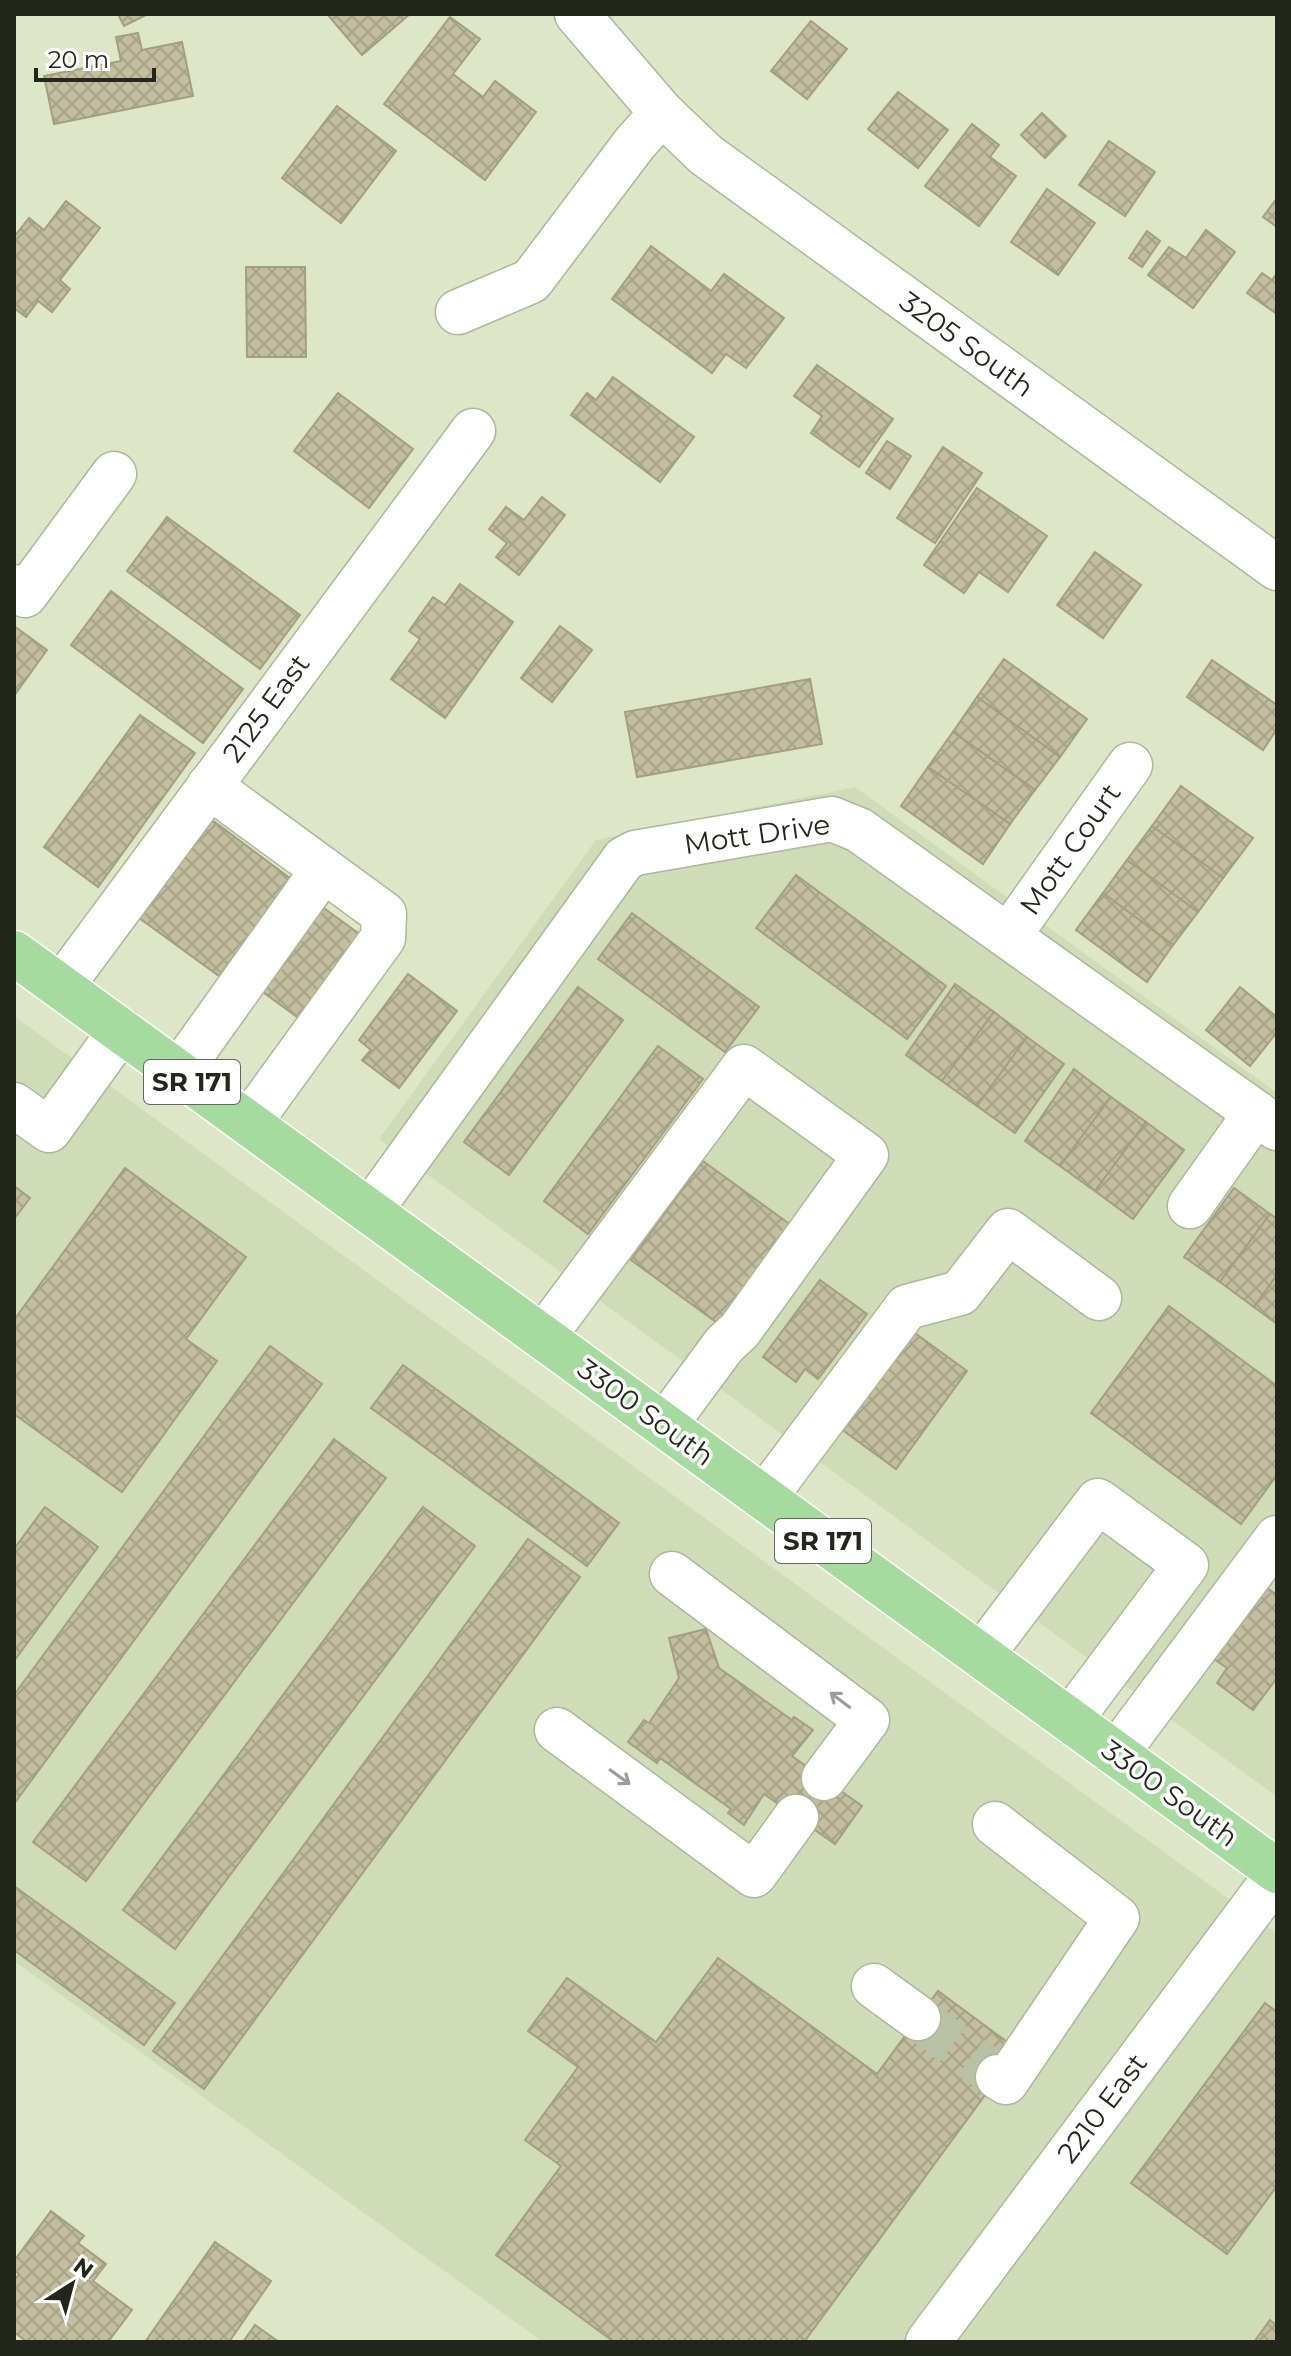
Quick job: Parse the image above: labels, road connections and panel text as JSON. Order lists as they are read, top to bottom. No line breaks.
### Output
{"streets":{"main road":["SR 171","3300 South"],"street":["3205 South","2125 East","Mott Drive","Mott Court","2210 East"]},"crossings":[["2125 East","3300 South"],["Mott Drive","Mott Court"],["Mott Drive","3300 South"],["3300 South","2210 East"]],"scale_bar":"20 m","north":"top right"}
